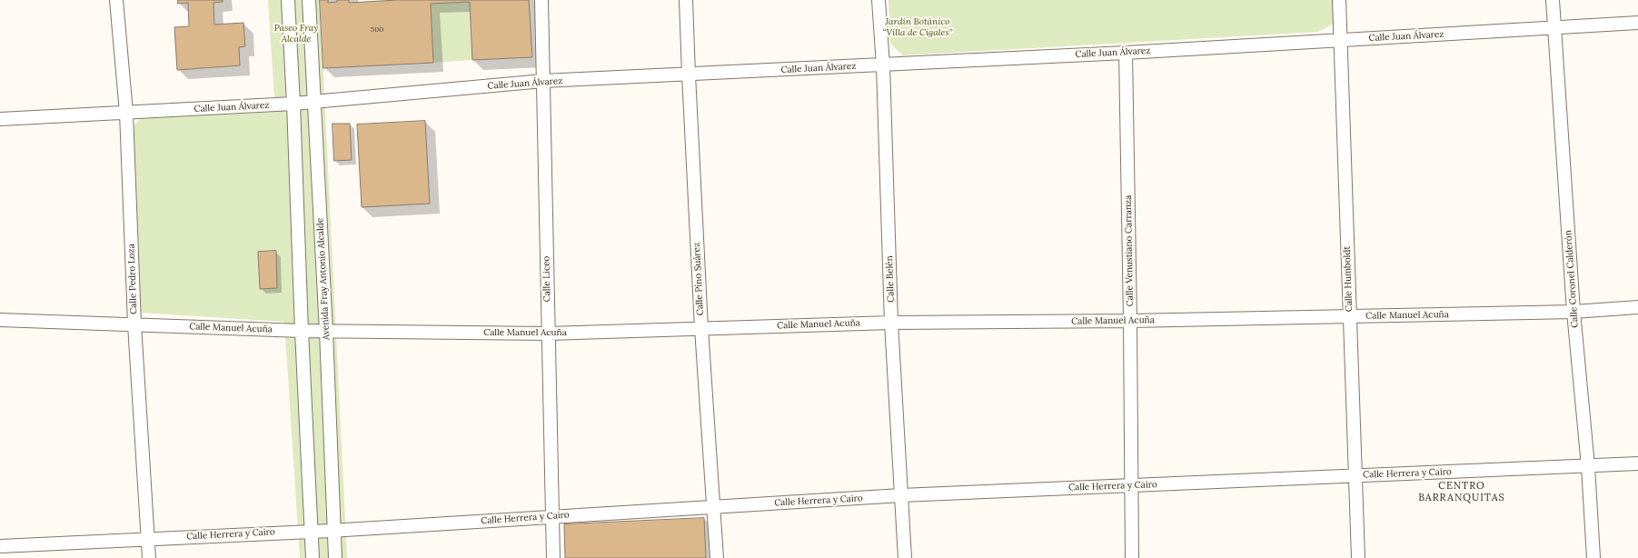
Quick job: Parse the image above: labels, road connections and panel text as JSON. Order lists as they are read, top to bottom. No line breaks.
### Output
{"streets":{"street":["Calle Juan Álvarez","Calle Venustiano Carranza","Calle Pedro Loza","Avenida Fray Antonio Alcalde","Calle Liceo","Calle Pino Suárez","Calle Belén","Calle Humboldt","Calle Coronel Calderón","Calle Manuel Acuña","Calle Herrera y Cairo"]},"crossings":[["Calle Juan Álvarez","Calle Venustiano Carranza"],["Calle Juan Álvarez","Calle Pedro Loza"],["Calle Juan Álvarez","Avenida Fray Antonio Alcalde"],["Calle Juan Álvarez","Calle Liceo"],["Calle Juan Álvarez","Calle Pino Suárez"],["Calle Juan Álvarez","Calle Belén"],["Calle Juan Álvarez","Calle Humboldt"],["Calle Juan Álvarez","Calle Coronel Calderón"],["Calle Venustiano Carranza","Calle Manuel Acuña"],["Calle Venustiano Carranza","Calle Herrera y Cairo"],["Calle Pedro Loza","Calle Manuel Acuña"],["Calle Pedro Loza","Calle Herrera y Cairo"],["Avenida Fray Antonio Alcalde","Calle Manuel Acuña"],["Avenida Fray Antonio Alcalde","Calle Herrera y Cairo"],["Calle Liceo","Calle Manuel Acuña"],["Calle Liceo","Calle Herrera y Cairo"],["Calle Pino Suárez","Calle Manuel Acuña"],["Calle Pino Suárez","Calle Herrera y Cairo"],["Calle Belén","Calle Manuel Acuña"],["Calle Belén","Calle Herrera y Cairo"],["Calle Humboldt","Calle Manuel Acuña"],["Calle Humboldt","Calle Herrera y Cairo"],["Calle Coronel Calderón","Calle Manuel Acuña"],["Calle Coronel Calderón","Calle Herrera y Cairo"]],"districts":["CENTRO BARRANQUITAS"],"parks":["Jardín Botánico “Villa de Cigales”","Paseo Fray Alcalde"],"house_numbers":["500"]}
